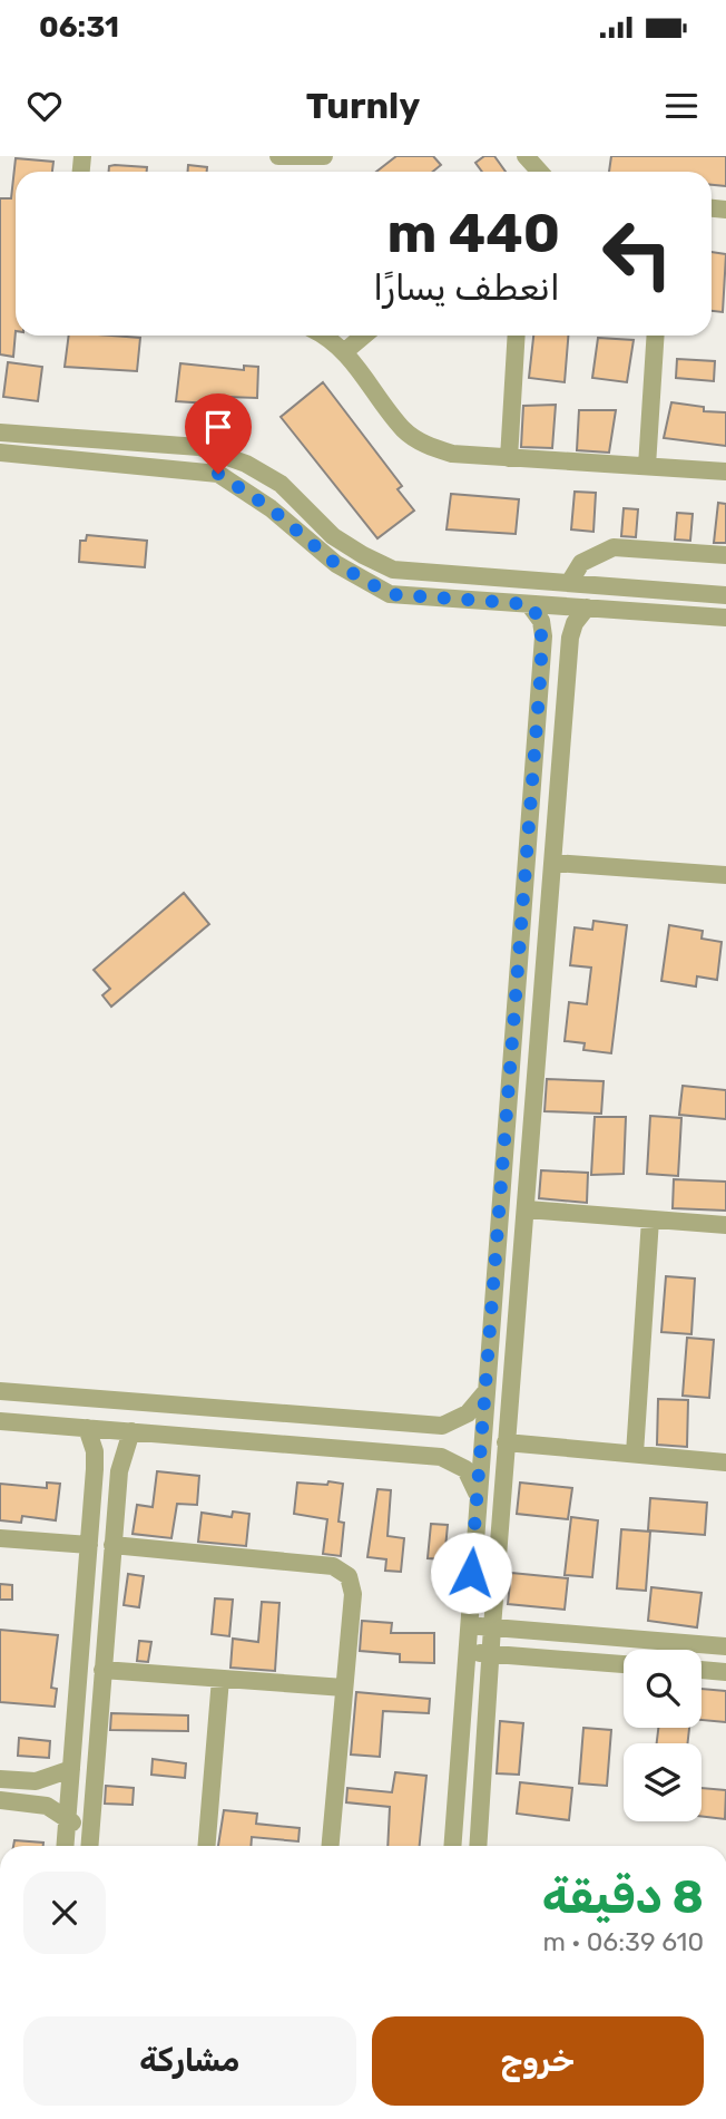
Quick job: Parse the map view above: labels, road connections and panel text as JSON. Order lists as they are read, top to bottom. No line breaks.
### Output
{"page":{"status":"06:31","header":"Turnly","turn":["440 m","انعطف يسارًا"],"heading":["8 دقيقة","610 m · 06:39"],"buttons":["خروج","مشاركة"]}}
